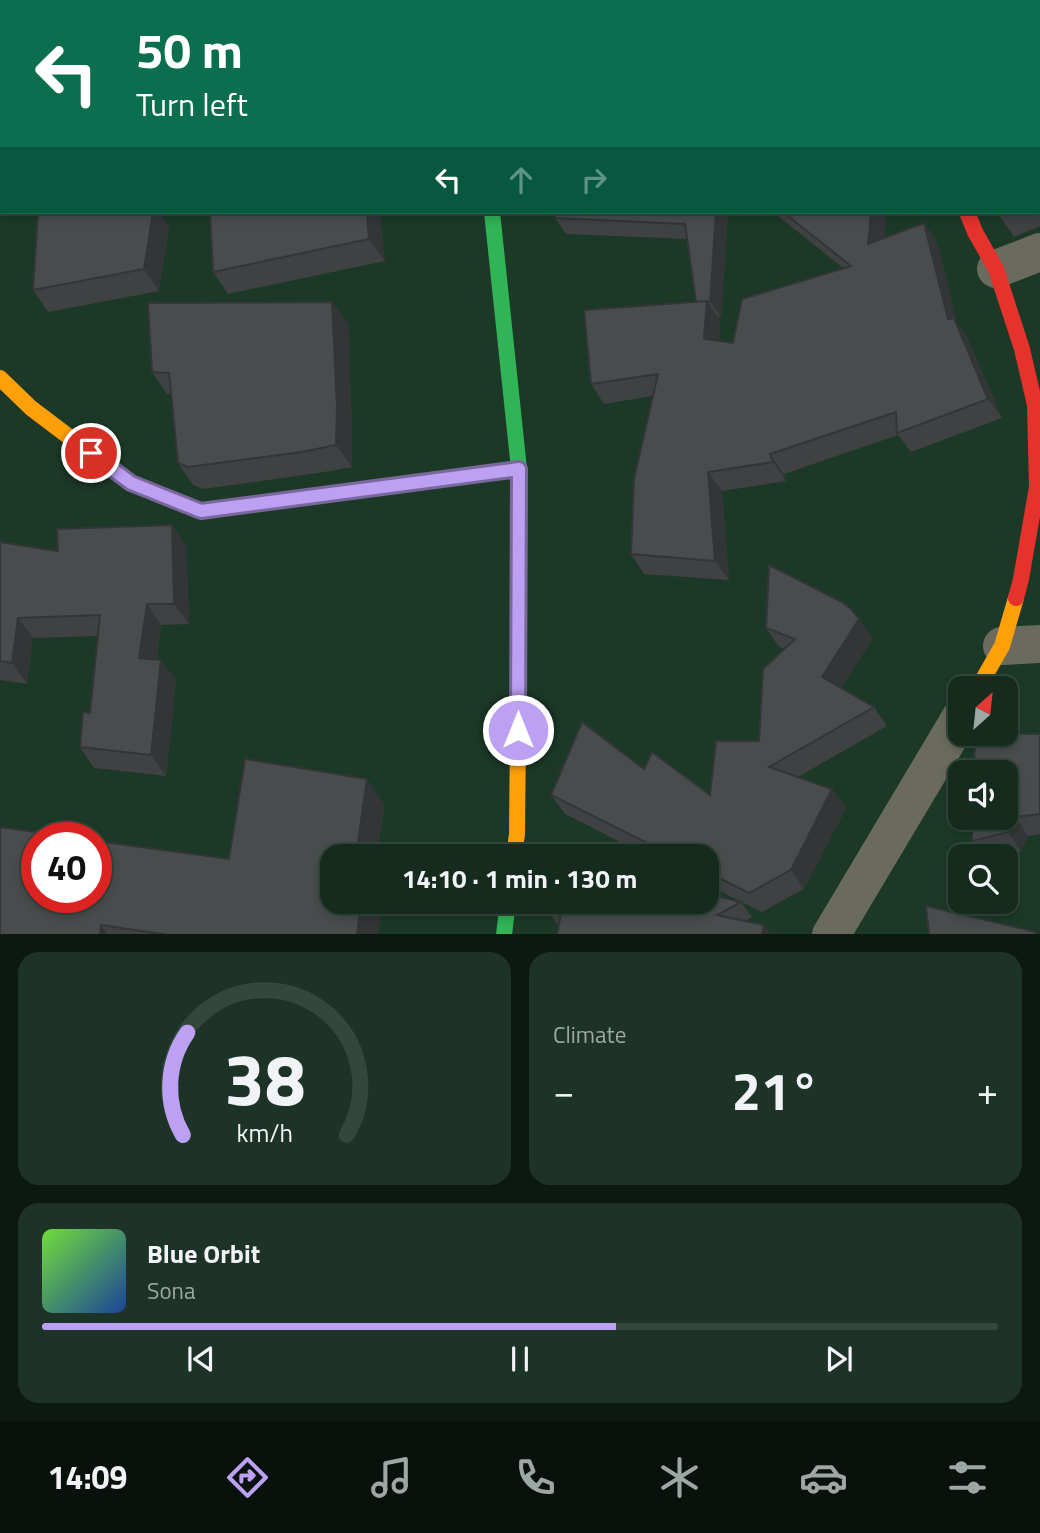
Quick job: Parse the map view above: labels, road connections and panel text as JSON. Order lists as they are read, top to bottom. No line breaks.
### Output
{"north":"top right","page":{"turn":["50 m","Turn left"],"limit":"40","trip":"14:10 · 1 min · 130 m","tile":"Climate","heat":["−","21°","+"],"song":["Blue Orbit","Sona"],"tabs":"14:09","gauge":["38","km/h"]}}
